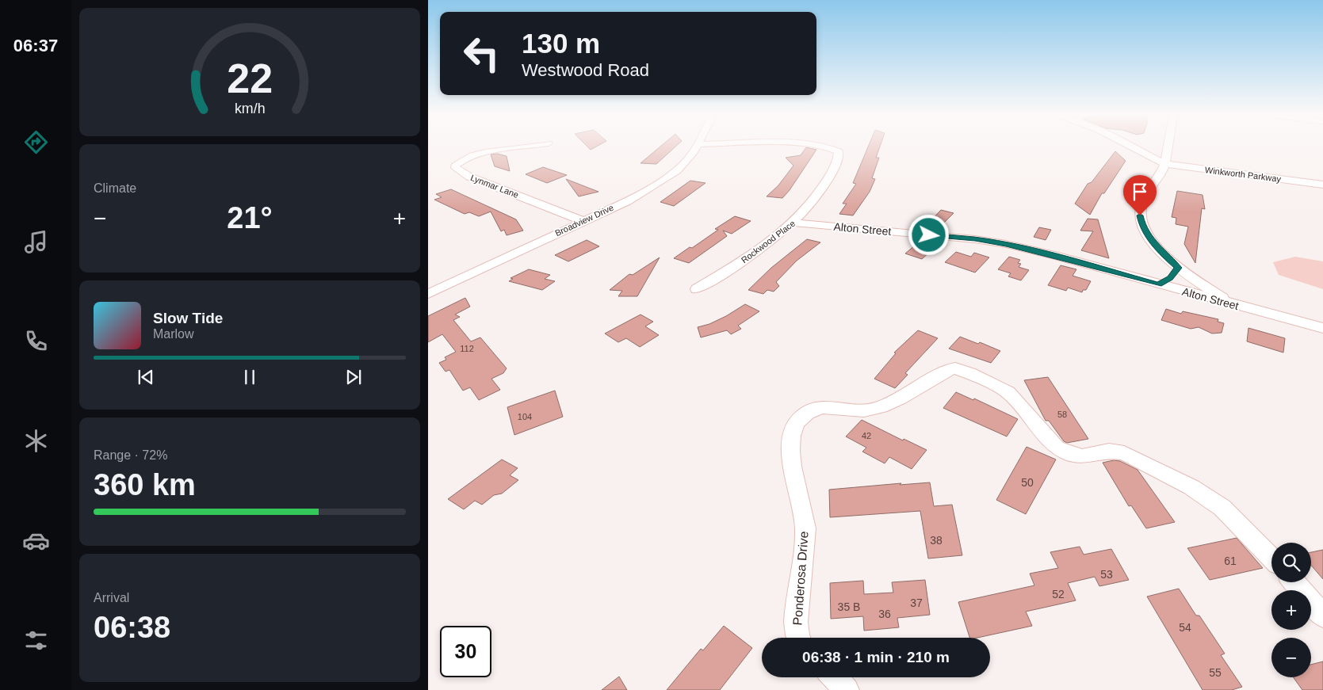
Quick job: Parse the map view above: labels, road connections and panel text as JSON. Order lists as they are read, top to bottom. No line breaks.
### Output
{"streets":{"street":["Winkworth Parkway","Lynmar Lane","Broadview Drive","Alton Street","Rockwood Place","Ponderosa Drive"]},"crossings":[["Lynmar Lane","Broadview Drive"],["Alton Street","Rockwood Place"]],"house_numbers":["112","58","104","42","50","38","61","53","52","37","35 B","36","54","55"],"page":{"tabs":"06:37","turn":["130 m","Westwood Road"],"tile":["Climate",["Range · 72%","360 km"],["Arrival","06:38"]],"heat":["−","21°","+"],"song":["Slow Tide","Marlow"],"map_buttons":["+","−"],"limit":"30","trip":"06:38 · 1 min · 210 m","gauge":["22","km/h"]}}
